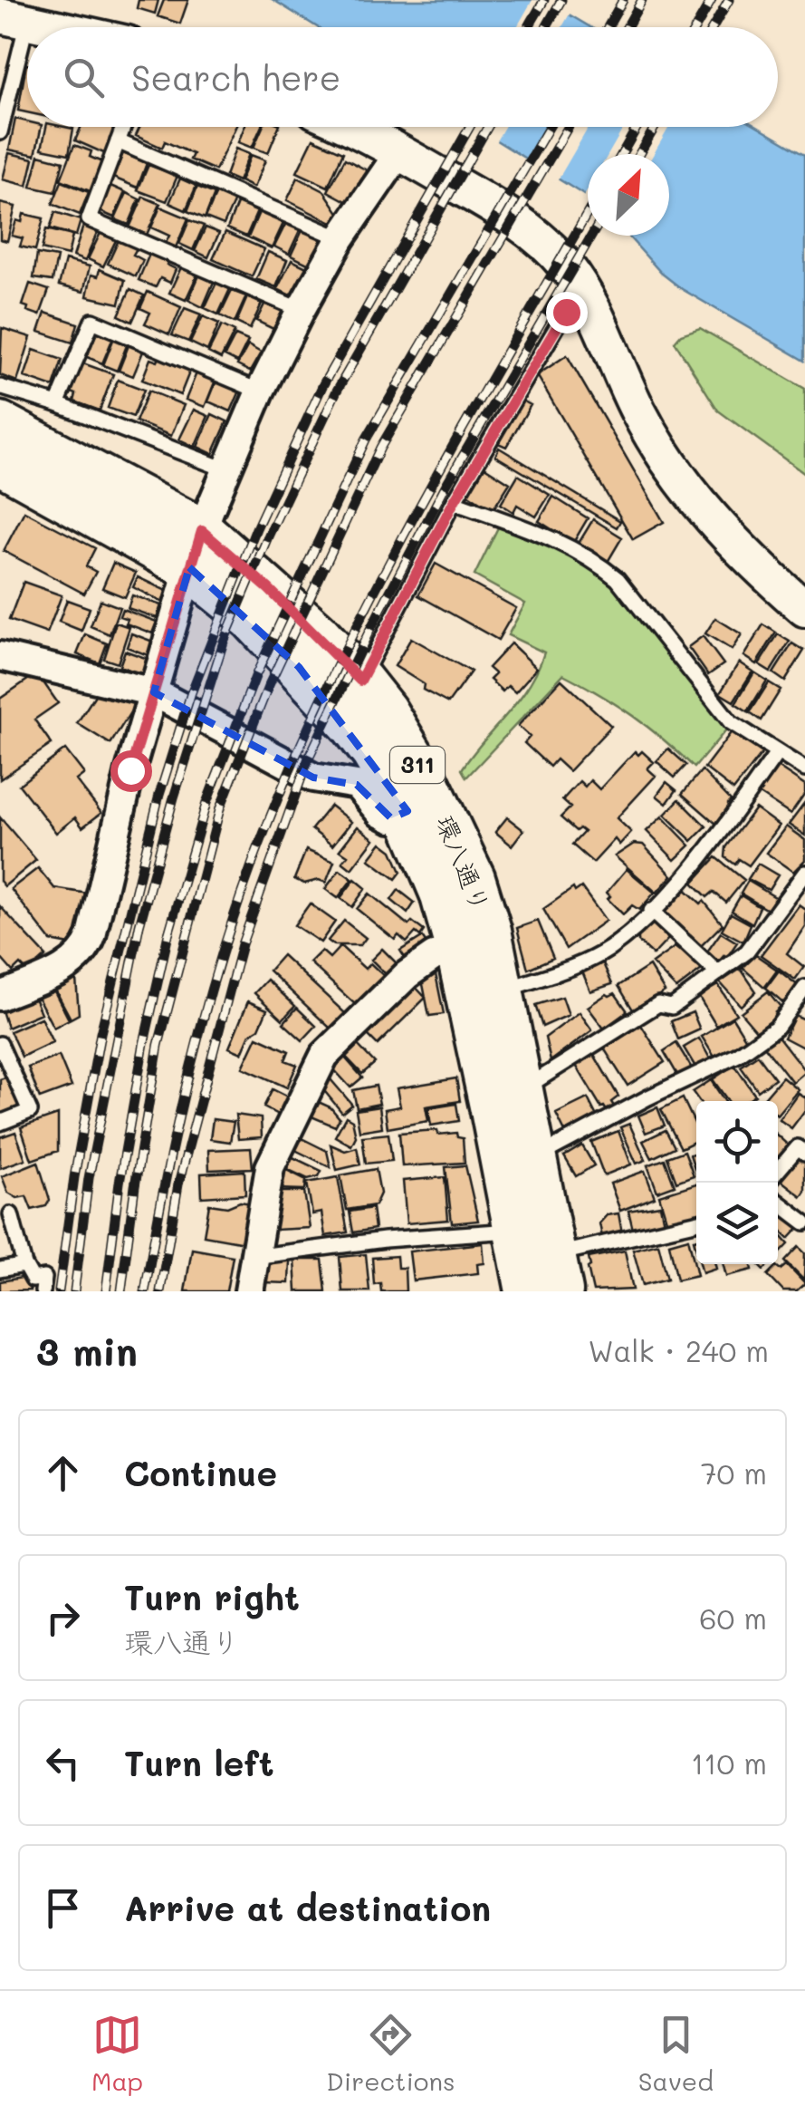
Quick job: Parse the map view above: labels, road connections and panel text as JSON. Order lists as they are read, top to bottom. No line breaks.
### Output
{"streets":{"main road":["311","環八通り"]},"north":"top right","page":{"search":"Search here","heading":["3 min","Walk · 240 m"],"list":[["Continue","70 m"],["Turn right","環八通り","60 m"],["Turn left","110 m"],"Arrive at destination"],"nav":["Map","Directions","Saved"]}}
